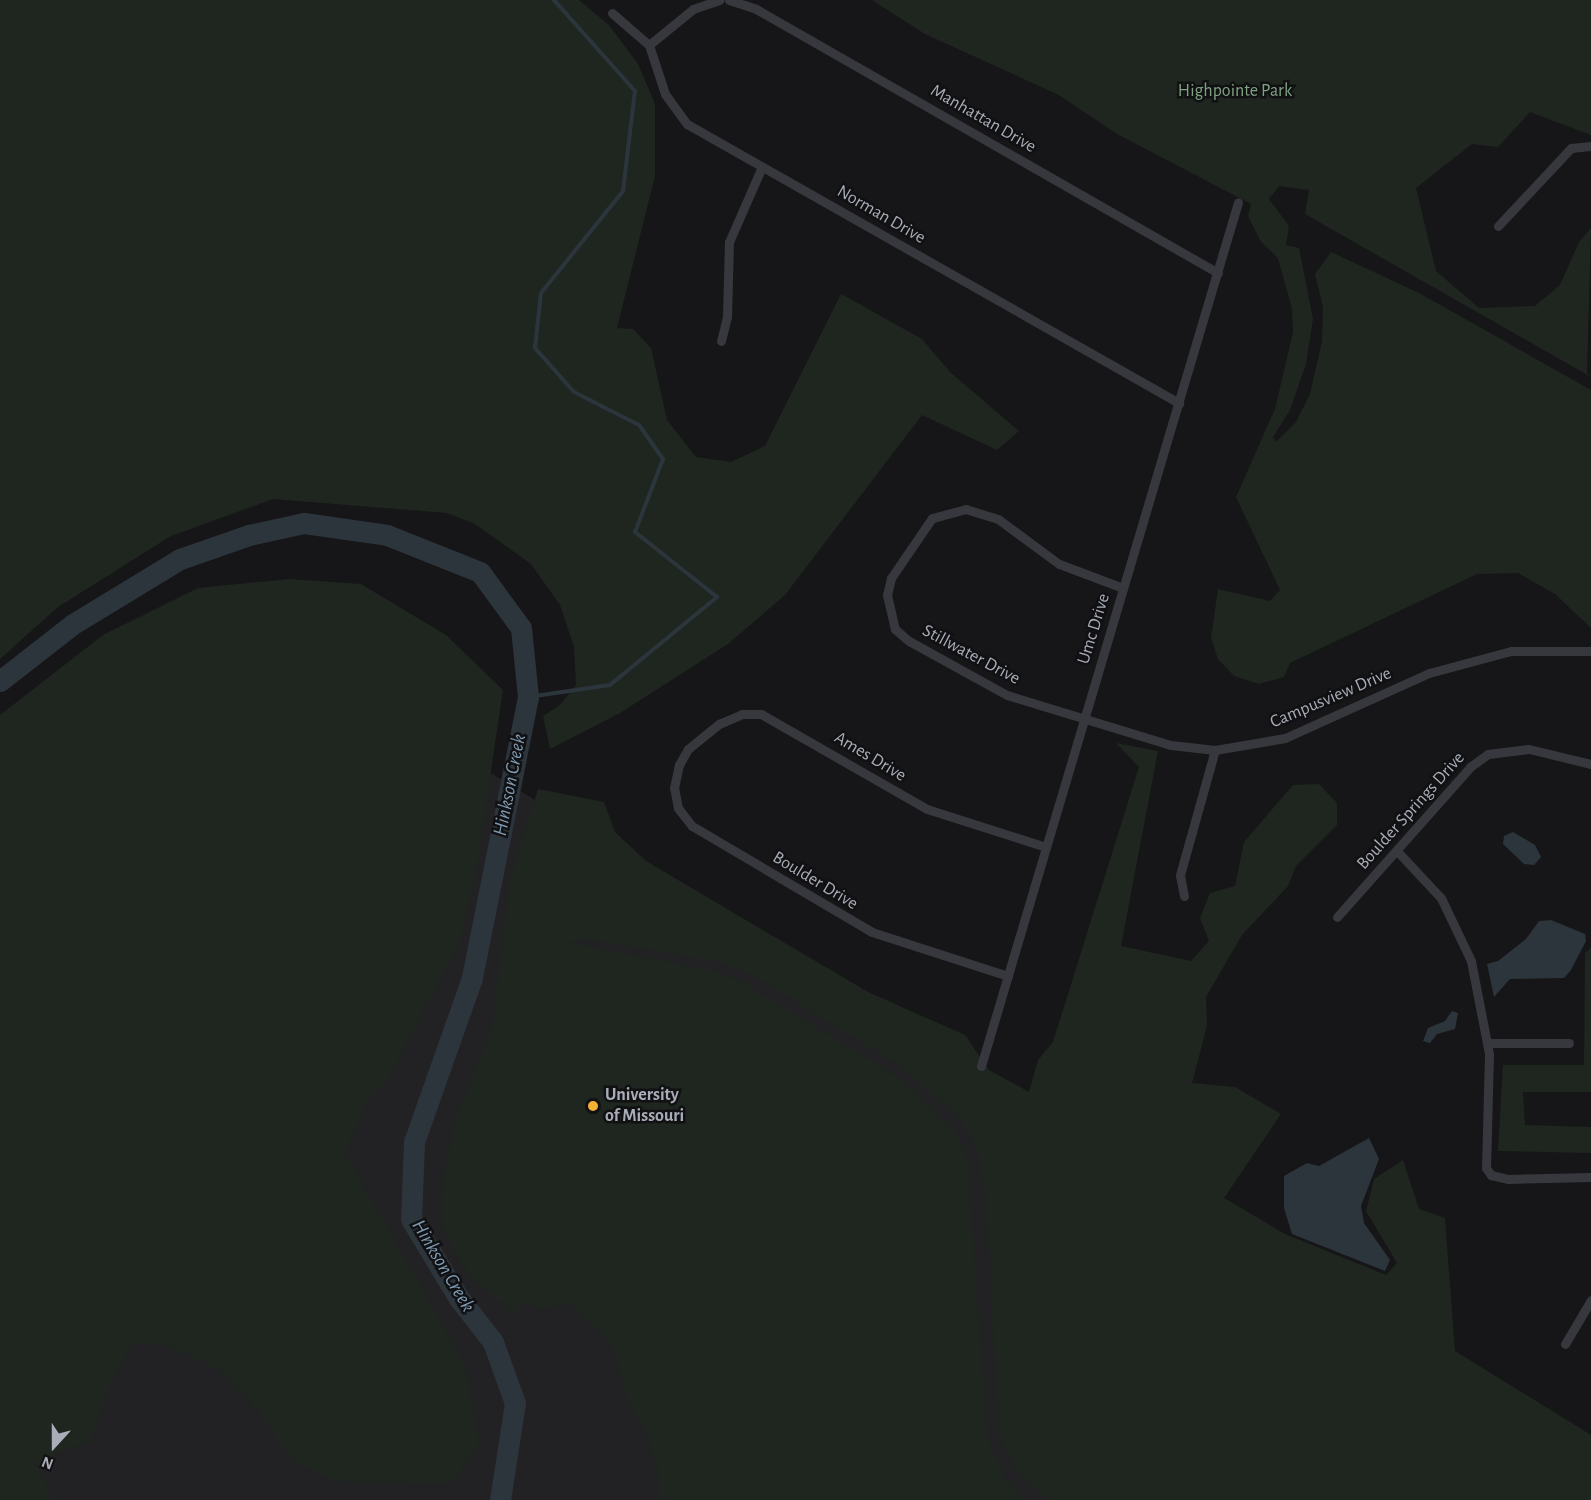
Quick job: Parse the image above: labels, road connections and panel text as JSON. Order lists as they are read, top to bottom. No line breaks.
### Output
{"streets":{"street":["Manhattan Drive","Norman Drive","Umc Drive","Stillwater Drive","Campusview Drive","Ames Drive","Boulder Springs Drive","Boulder Drive"]},"crossings":[["Manhattan Drive","Umc Drive"],["Norman Drive","Umc Drive"],["Umc Drive","Stillwater Drive"],["Umc Drive","Campusview Drive"],["Umc Drive","Ames Drive"],["Umc Drive","Boulder Drive"],["Stillwater Drive","Campusview Drive"],["Ames Drive","Boulder Drive"]],"water":["Hinkson Creek"],"parks":["Highpointe Park"],"places":["University of Missouri"],"north":"bottom"}
